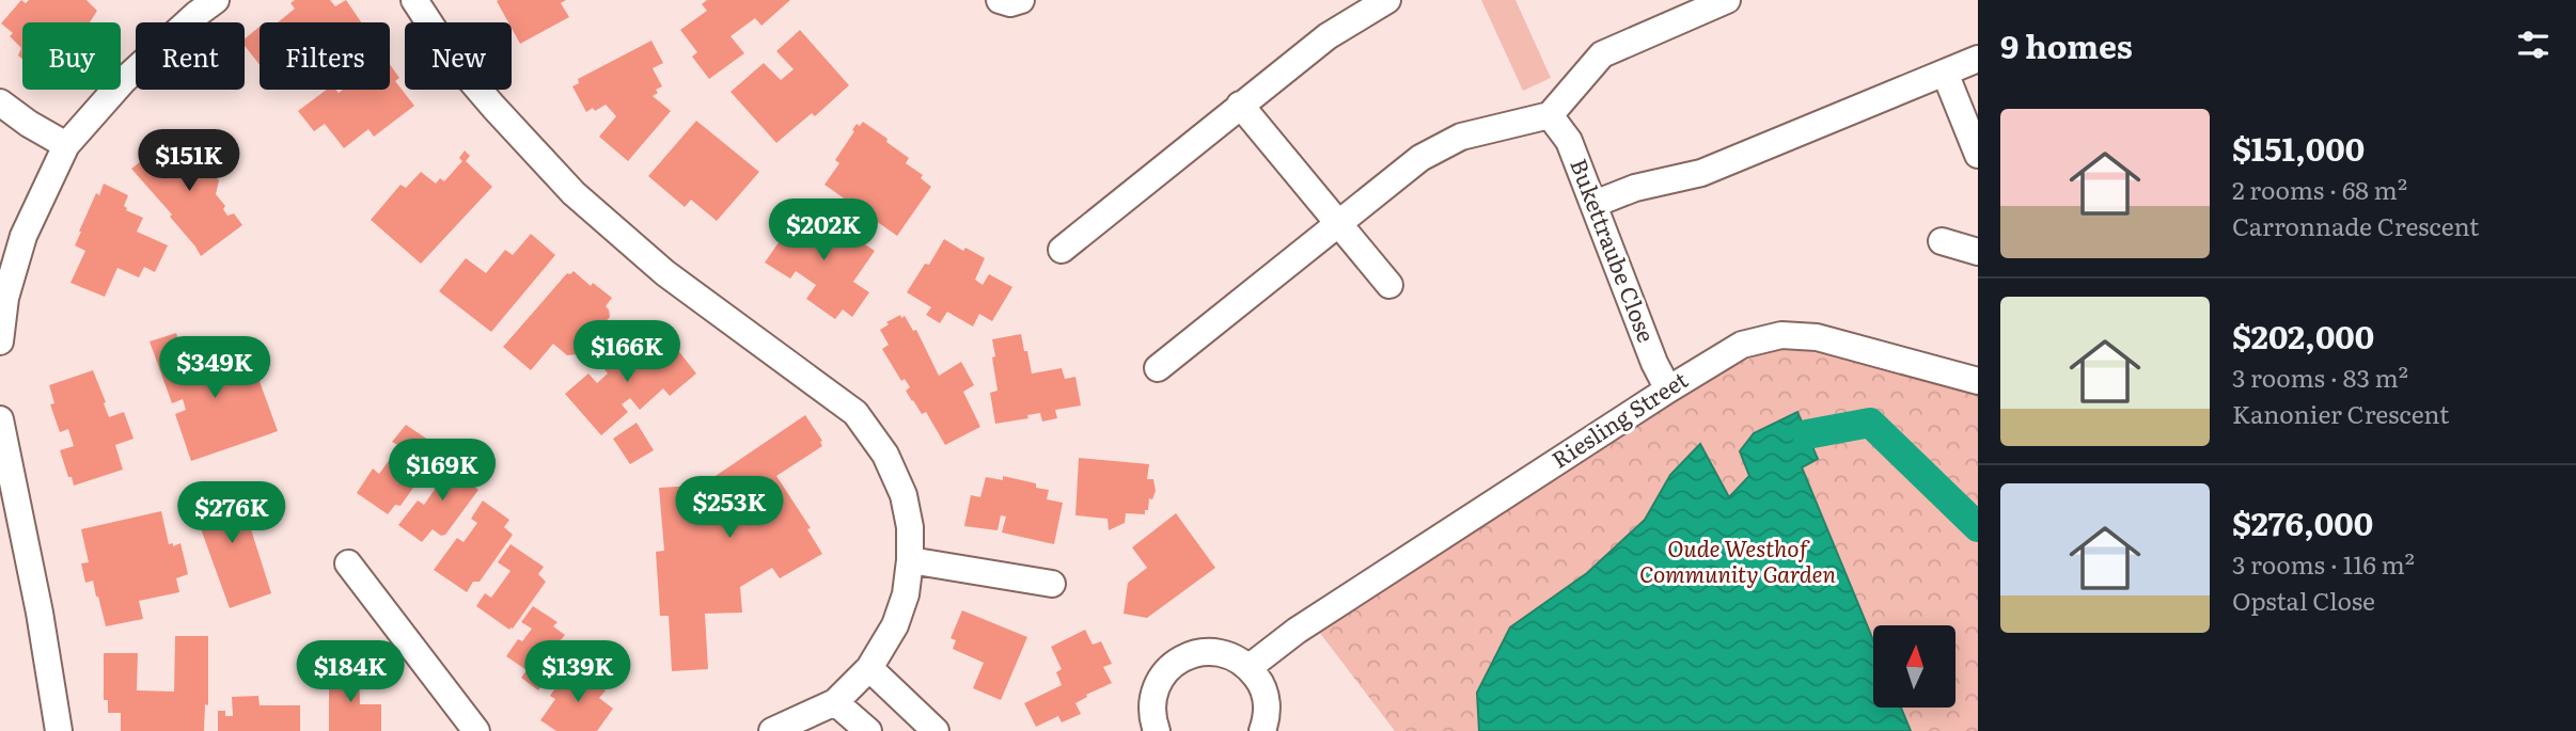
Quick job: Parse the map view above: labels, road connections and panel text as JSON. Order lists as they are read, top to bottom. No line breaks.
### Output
{"streets":{"street":["Bukettraube Close","Riesling Street"]},"crossings":[["Bukettraube Close","Riesling Street"]],"parks":["Oude Westhof Community Garden"],"north":"top","page":{"heading":"9 homes","chip":["Buy","Rent","Filters","New"],"list":[{"name":"$151,000","note":"2 rooms · 68 m² · Carronnade Crescent"},{"name":"$202,000","note":"3 rooms · 83 m² · Kanonier Crescent"},{"name":"$276,000","note":"3 rooms · 116 m² · Opstal Close"}],"price":["$151K","$202K","$166K","$349K","$169K","$253K","$276K","$184K","$139K"]}}
